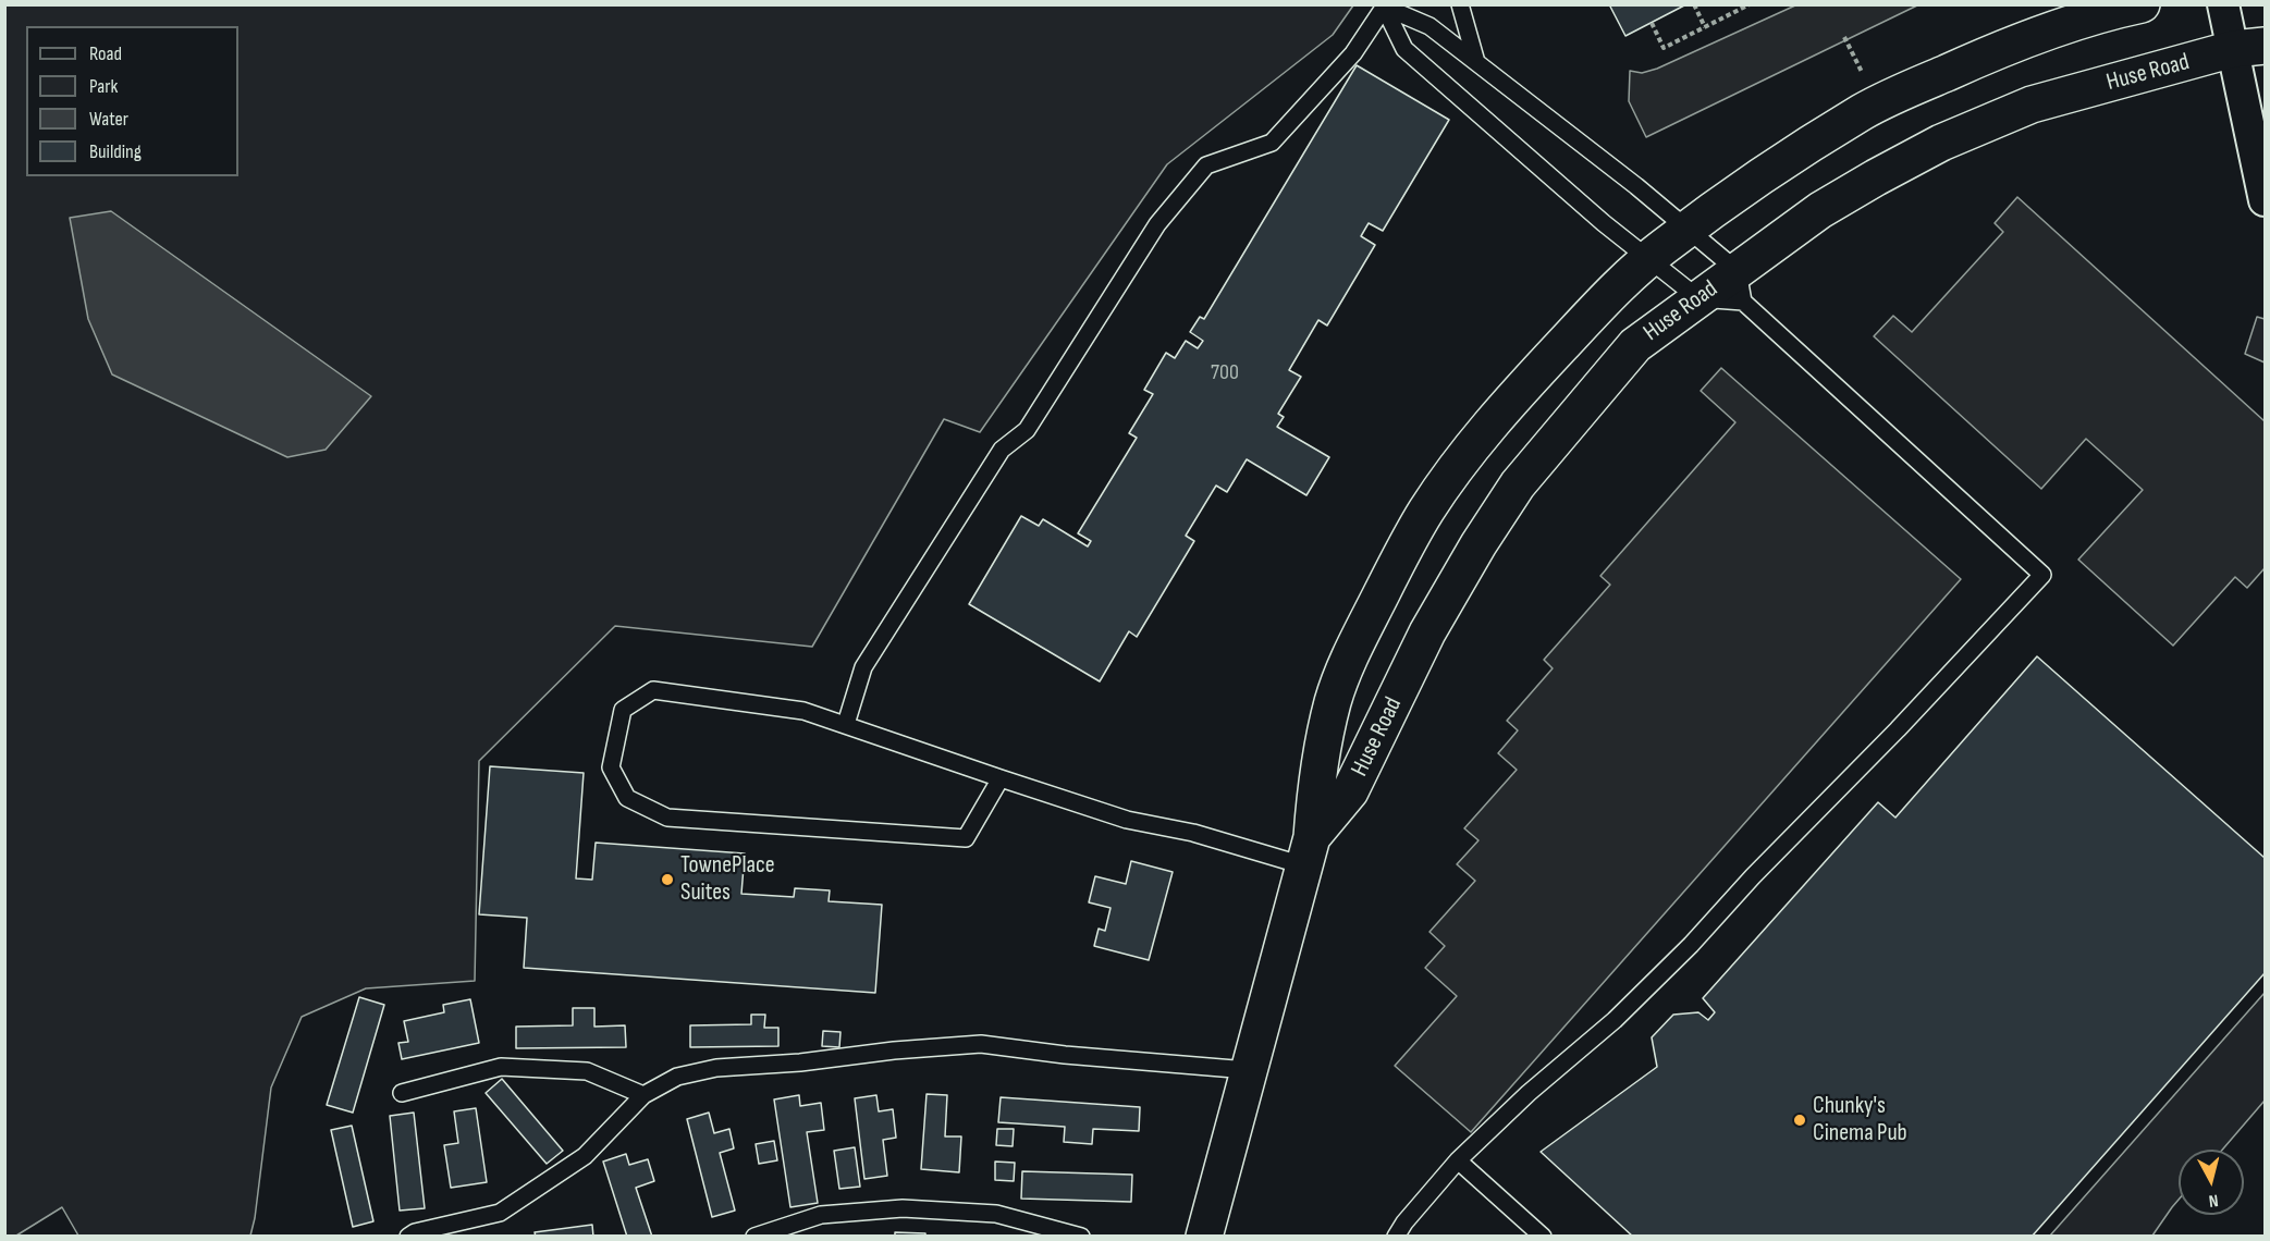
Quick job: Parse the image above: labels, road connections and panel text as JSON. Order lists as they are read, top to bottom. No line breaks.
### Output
{"streets":{"street":["Huse Road"]},"places":["TownePlace Suites","Chunky's Cinema Pub"],"house_numbers":["700"],"legend":["Road","Park","Water","Building"],"north":"bottom"}
